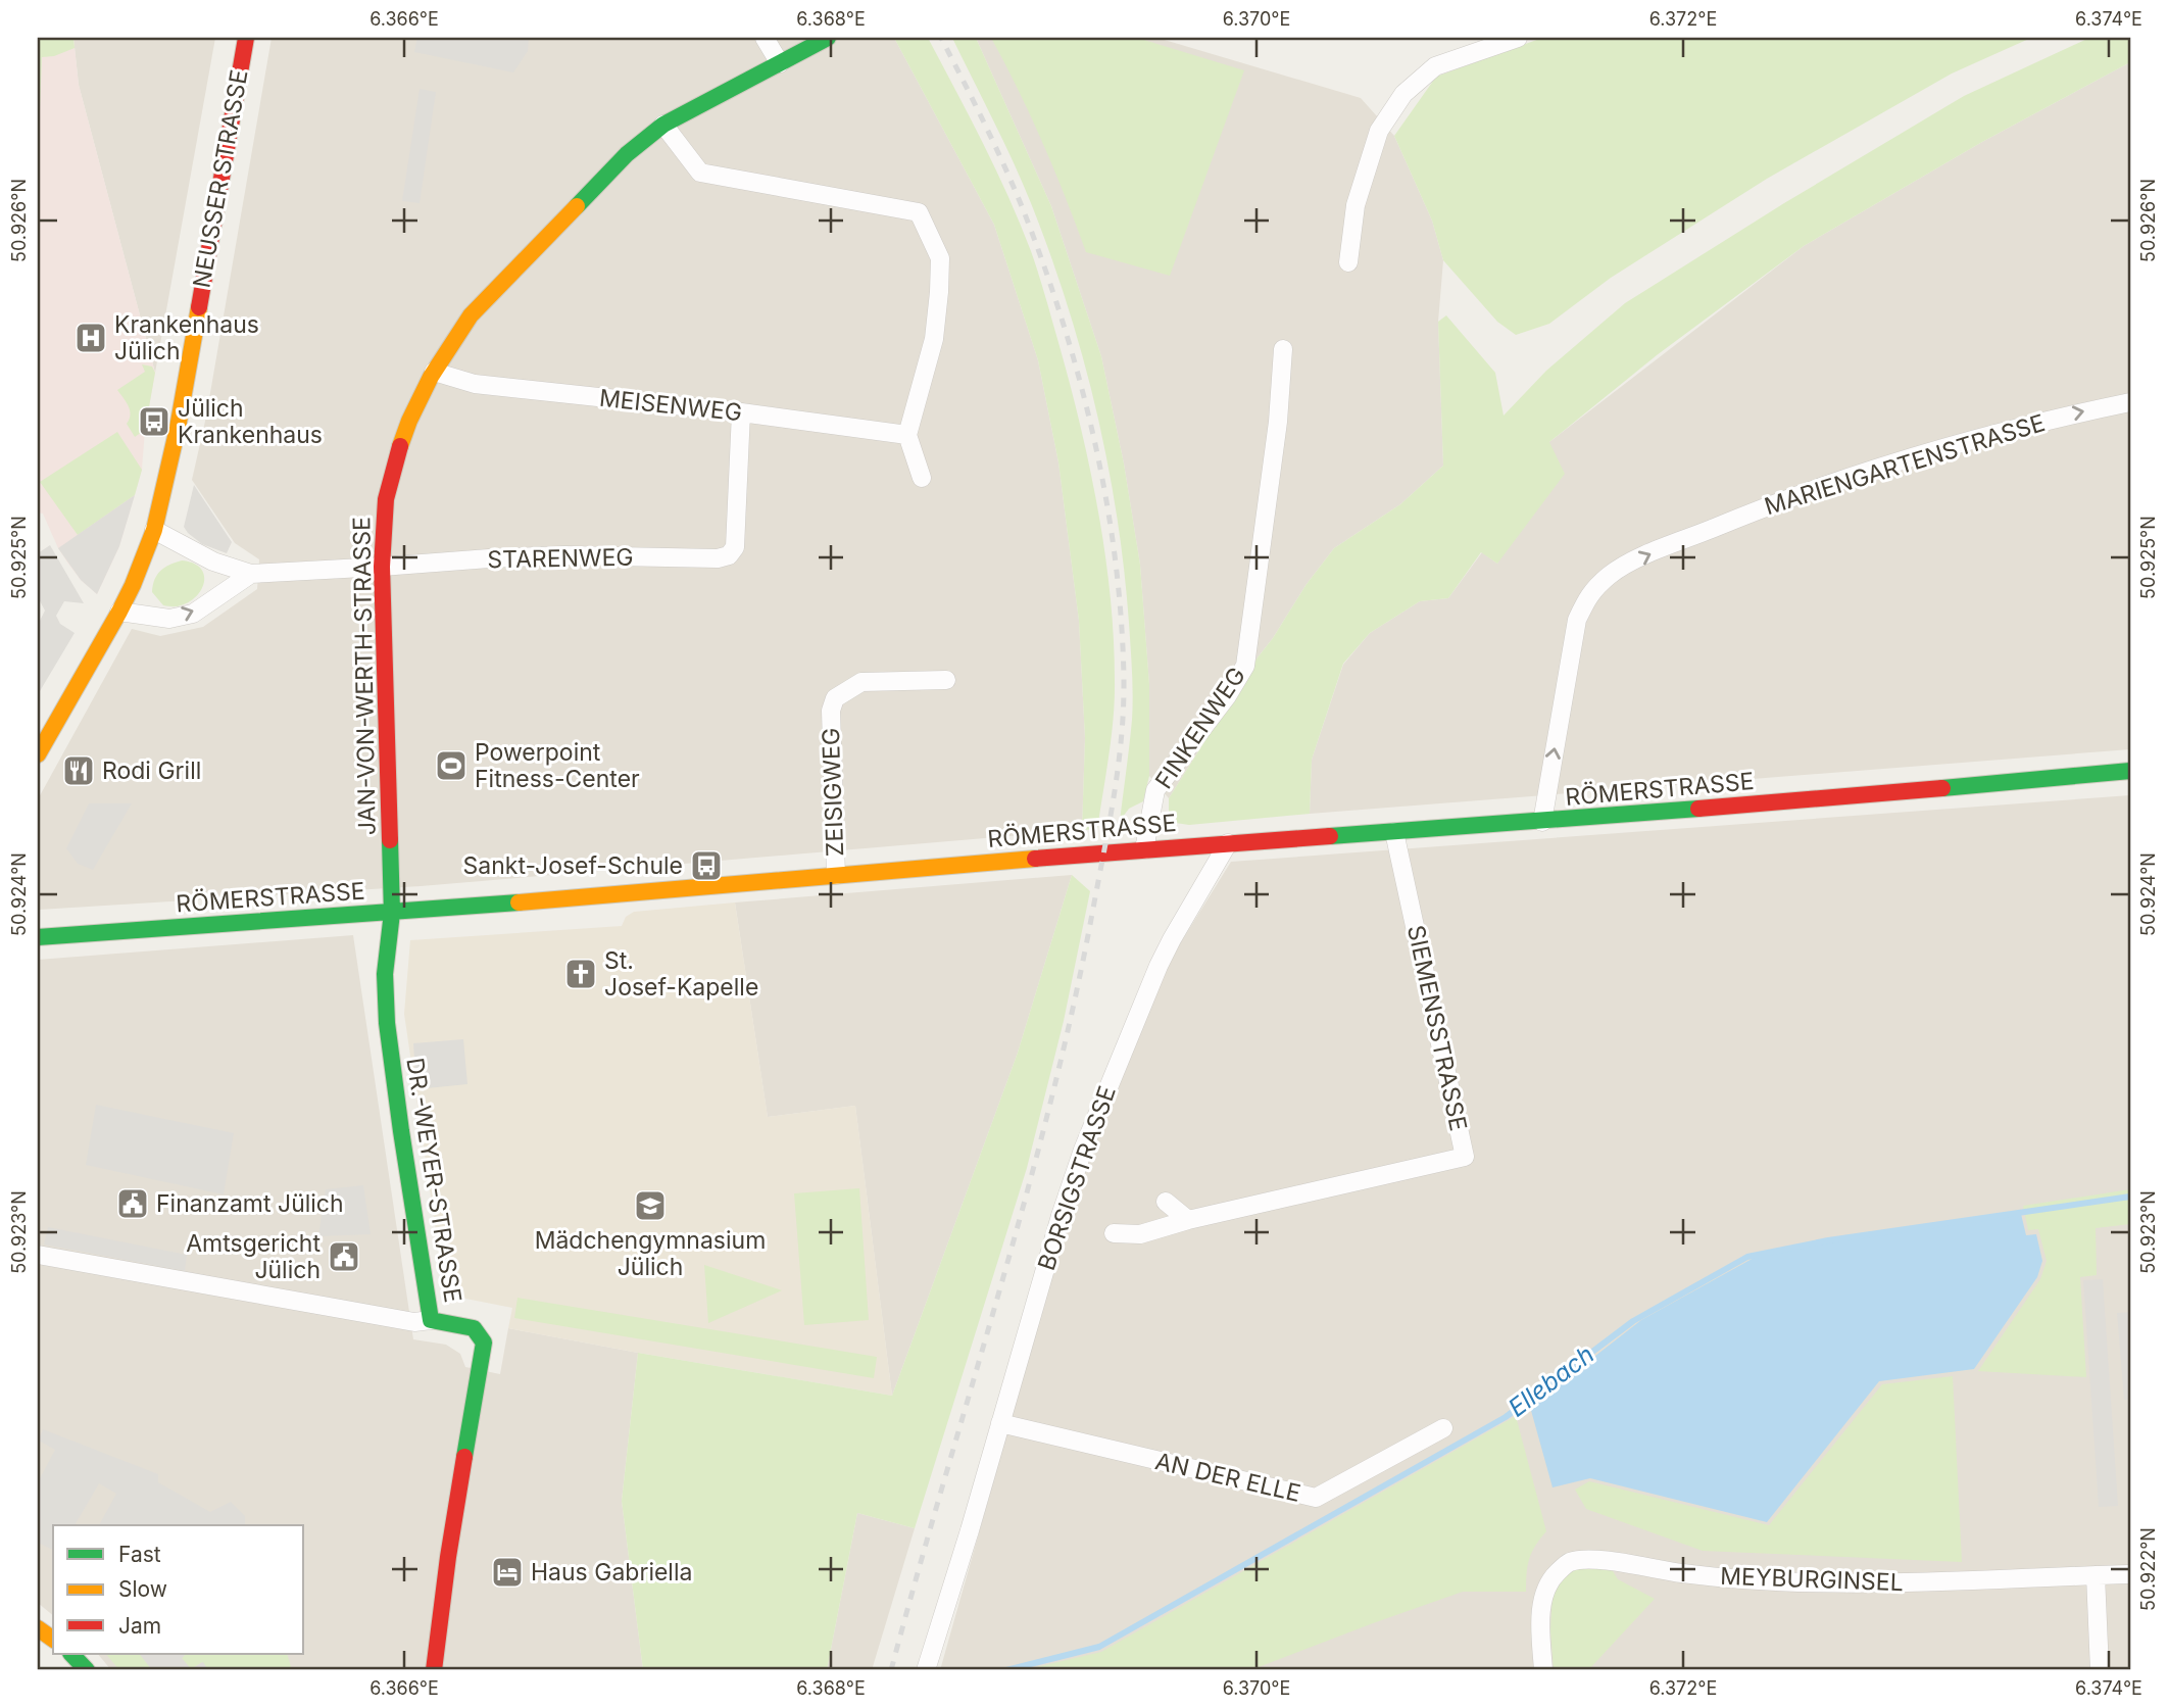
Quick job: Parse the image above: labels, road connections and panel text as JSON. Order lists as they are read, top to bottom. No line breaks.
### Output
{"streets":{"main road":["NEUSSER STRASSE","JAN-VON-WERTH-STRASSE","RÖMERSTRASSE","DR.-WEYER-STRASSE"],"street":["MEISENWEG","MARIENGARTENSTRASSE","STARENWEG","FINKENWEG","ZEISIGWEG","SIEMENSSTRASSE","BORSIGSTRASSE","AN DER ELLE","MEYBURGINSEL"]},"crossings":[["MEISENWEG","STARENWEG"],["MEISENWEG","JAN-VON-WERTH-STRASSE"],["MARIENGARTENSTRASSE","RÖMERSTRASSE"],["STARENWEG","JAN-VON-WERTH-STRASSE"],["JAN-VON-WERTH-STRASSE","RÖMERSTRASSE"],["JAN-VON-WERTH-STRASSE","DR.-WEYER-STRASSE"],["FINKENWEG","RÖMERSTRASSE"],["RÖMERSTRASSE","ZEISIGWEG"],["RÖMERSTRASSE","SIEMENSSTRASSE"],["RÖMERSTRASSE","BORSIGSTRASSE"],["RÖMERSTRASSE","DR.-WEYER-STRASSE"],["BORSIGSTRASSE","AN DER ELLE"]],"one_way":["MARIENGARTENSTRASSE"],"water":["Ellebach"],"places":{"hospital":["Krankenhaus Jülich"],"bus stop":["Jülich Krankenhaus","Sankt-Josef-Schule"],"sports":["Powerpoint Fitness-Center"],"restaurant":["Rodi Grill"],"church":["St. Josef-Kapelle"],"public building":["Finanzamt Jülich","Amtsgericht Jülich"],"school or university":["Mädchengymnasium Jülich"],"hotel":["Haus Gabriella"]},"legend":["Fast","Slow","Jam"],"coordinates":["6.366°E","6.368°E","6.370°E","6.372°E","6.374°E","50.926°N","50.925°N","50.924°N","50.923°N","50.922°N"]}
